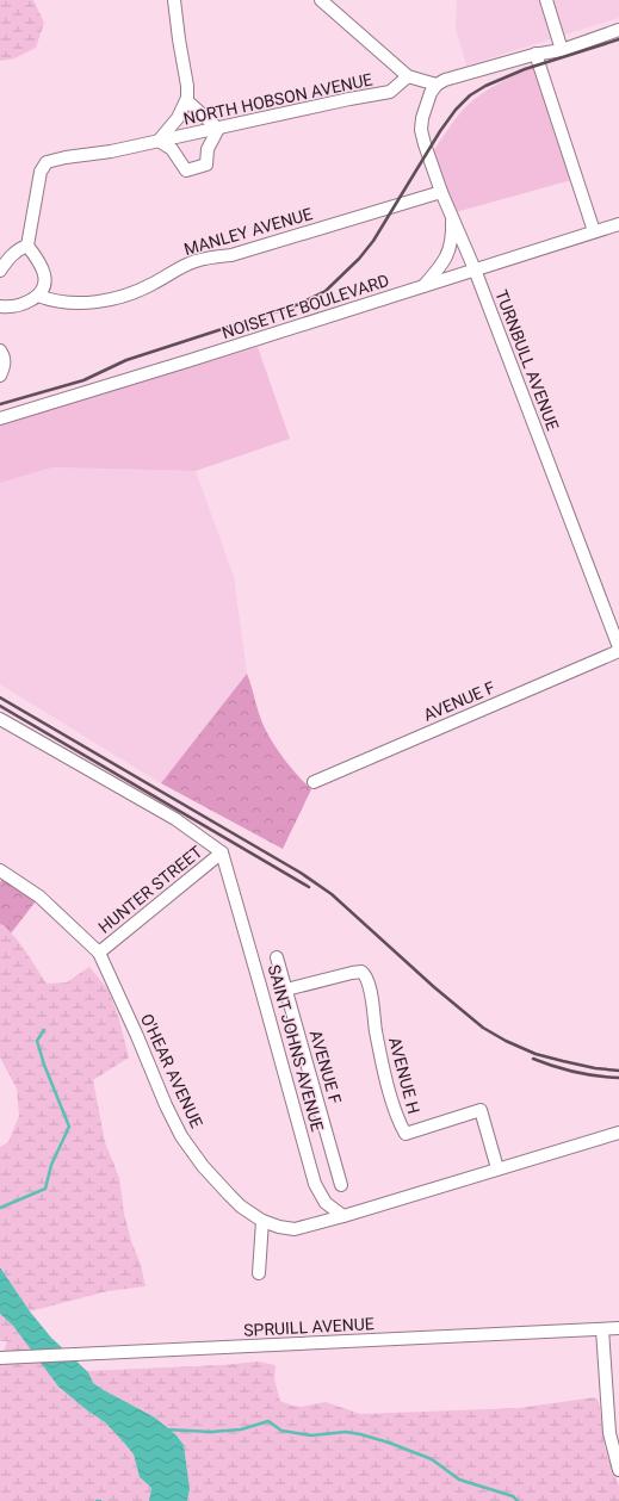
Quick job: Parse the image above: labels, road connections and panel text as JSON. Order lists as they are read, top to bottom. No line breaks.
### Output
{"streets":{"street":["NORTH HOBSON AVENUE","MANLEY AVENUE","NOISETTE BOULEVARD","TURNBULL AVENUE","AVENUE F","HUNTER STREET","SAINT JOHNS AVENUE","O'HEAR AVENUE","AVENUE H","SPRUILL AVENUE"]},"crossings":[["MANLEY AVENUE","TURNBULL AVENUE"],["NOISETTE BOULEVARD","TURNBULL AVENUE"],["TURNBULL AVENUE","AVENUE F"],["AVENUE F","AVENUE H"],["HUNTER STREET","SAINT JOHNS AVENUE"],["HUNTER STREET","O'HEAR AVENUE"],["SAINT JOHNS AVENUE","O'HEAR AVENUE"]]}
